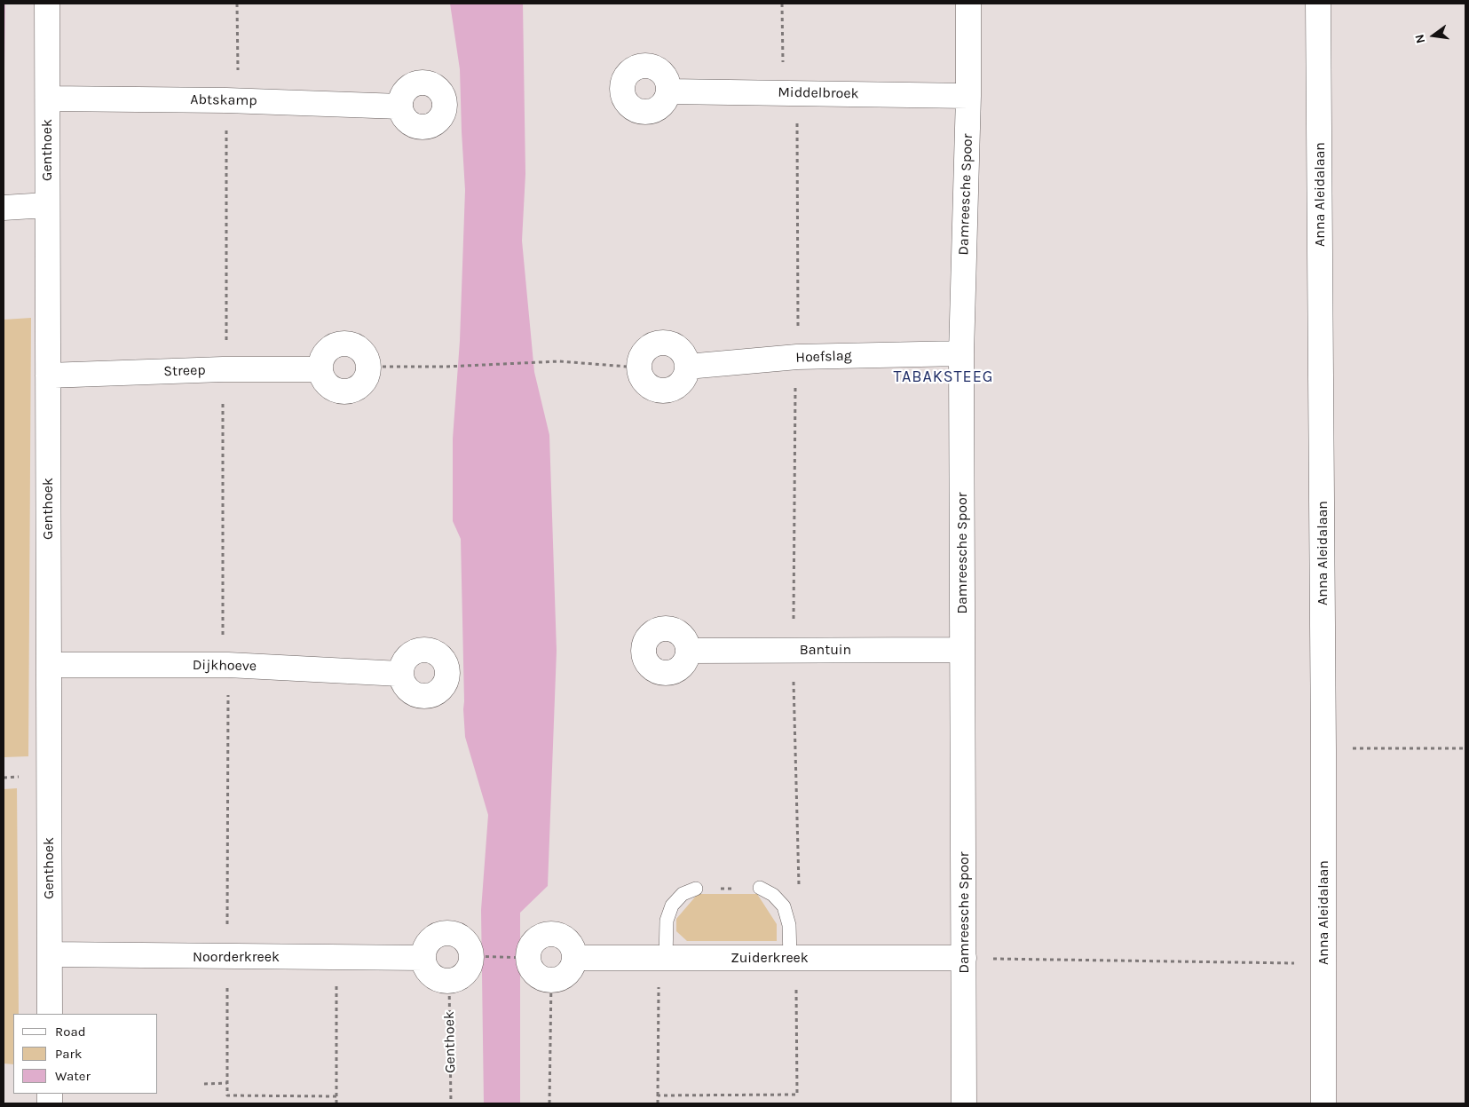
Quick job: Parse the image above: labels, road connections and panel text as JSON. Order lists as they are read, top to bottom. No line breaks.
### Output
{"streets":{"street":["Middelbroek","Abtskamp","Genthoek","Damreesche Spoor","Anna Aleidalaan","Hoefslag","Streep","Bantuin","Dijkhoeve","Noorderkreek","Zuiderkreek"]},"crossings":[["Middelbroek","Damreesche Spoor"],["Abtskamp","Genthoek"],["Genthoek","Streep"],["Genthoek","Dijkhoeve"],["Genthoek","Noorderkreek"],["Damreesche Spoor","Hoefslag"],["Damreesche Spoor","Bantuin"],["Damreesche Spoor","Zuiderkreek"]],"districts":["TABAKSTEEG"],"legend":["Road","Park","Water"],"north":"left"}
